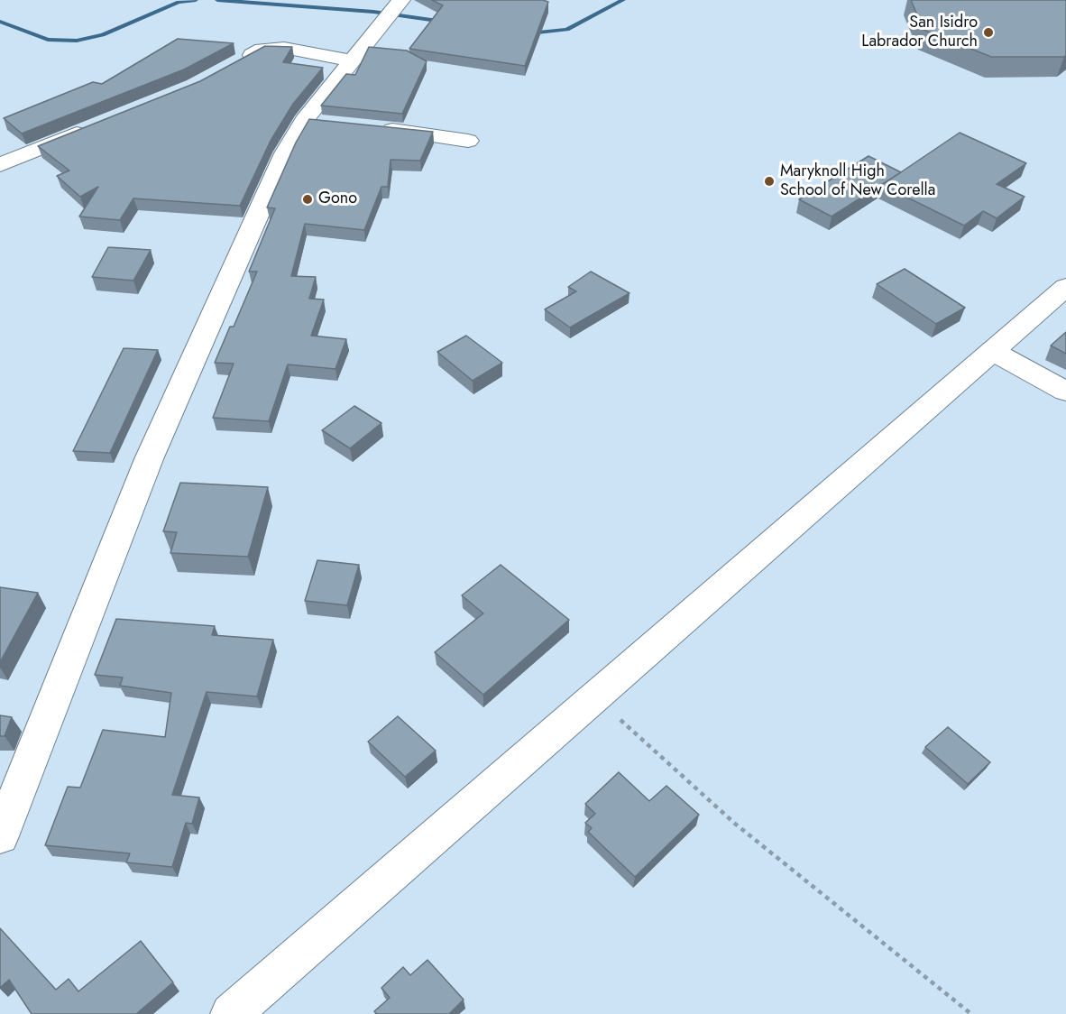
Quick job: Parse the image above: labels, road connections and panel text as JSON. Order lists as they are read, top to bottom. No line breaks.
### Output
{"places":["San Isidro Labrador Church","Maryknoll High School of New Corella","Gono"]}
